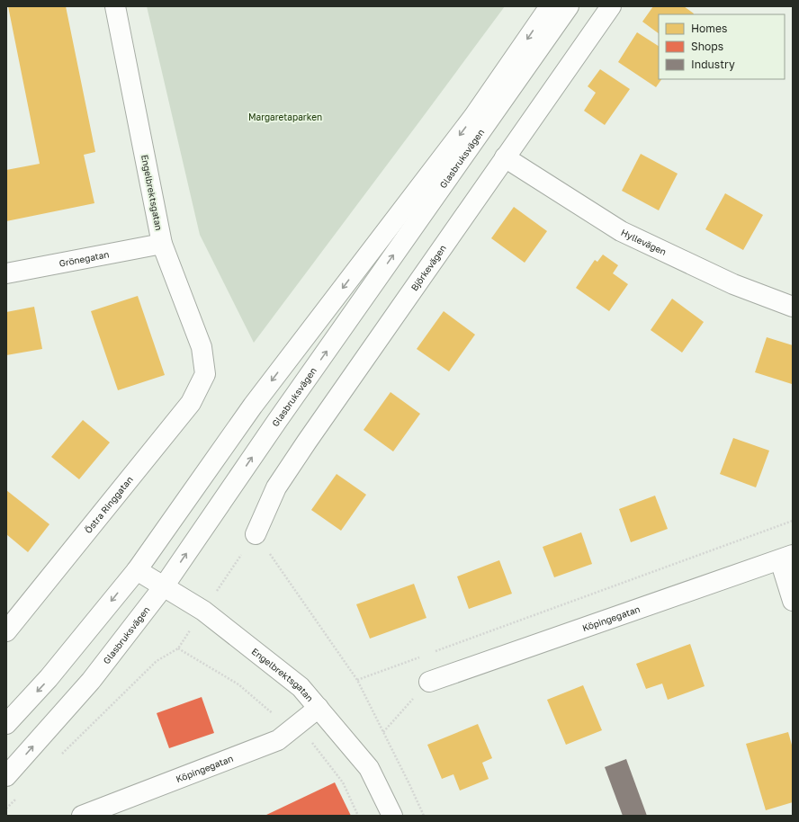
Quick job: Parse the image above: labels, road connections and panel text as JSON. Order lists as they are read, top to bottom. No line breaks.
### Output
{"streets":{"street":["Glasbruksvägen","Engelbrektsgatan","Hyllevägen","Grönegatan","Björkevägen","Östra Ringgatan","Köpingegatan"]},"crossings":[["Glasbruksvägen","Engelbrektsgatan"],["Engelbrektsgatan","Grönegatan"],["Engelbrektsgatan","Östra Ringgatan"],["Engelbrektsgatan","Köpingegatan"],["Hyllevägen","Björkevägen"]],"parks":["Margaretaparken"],"legend":["Homes","Shops","Industry"]}
